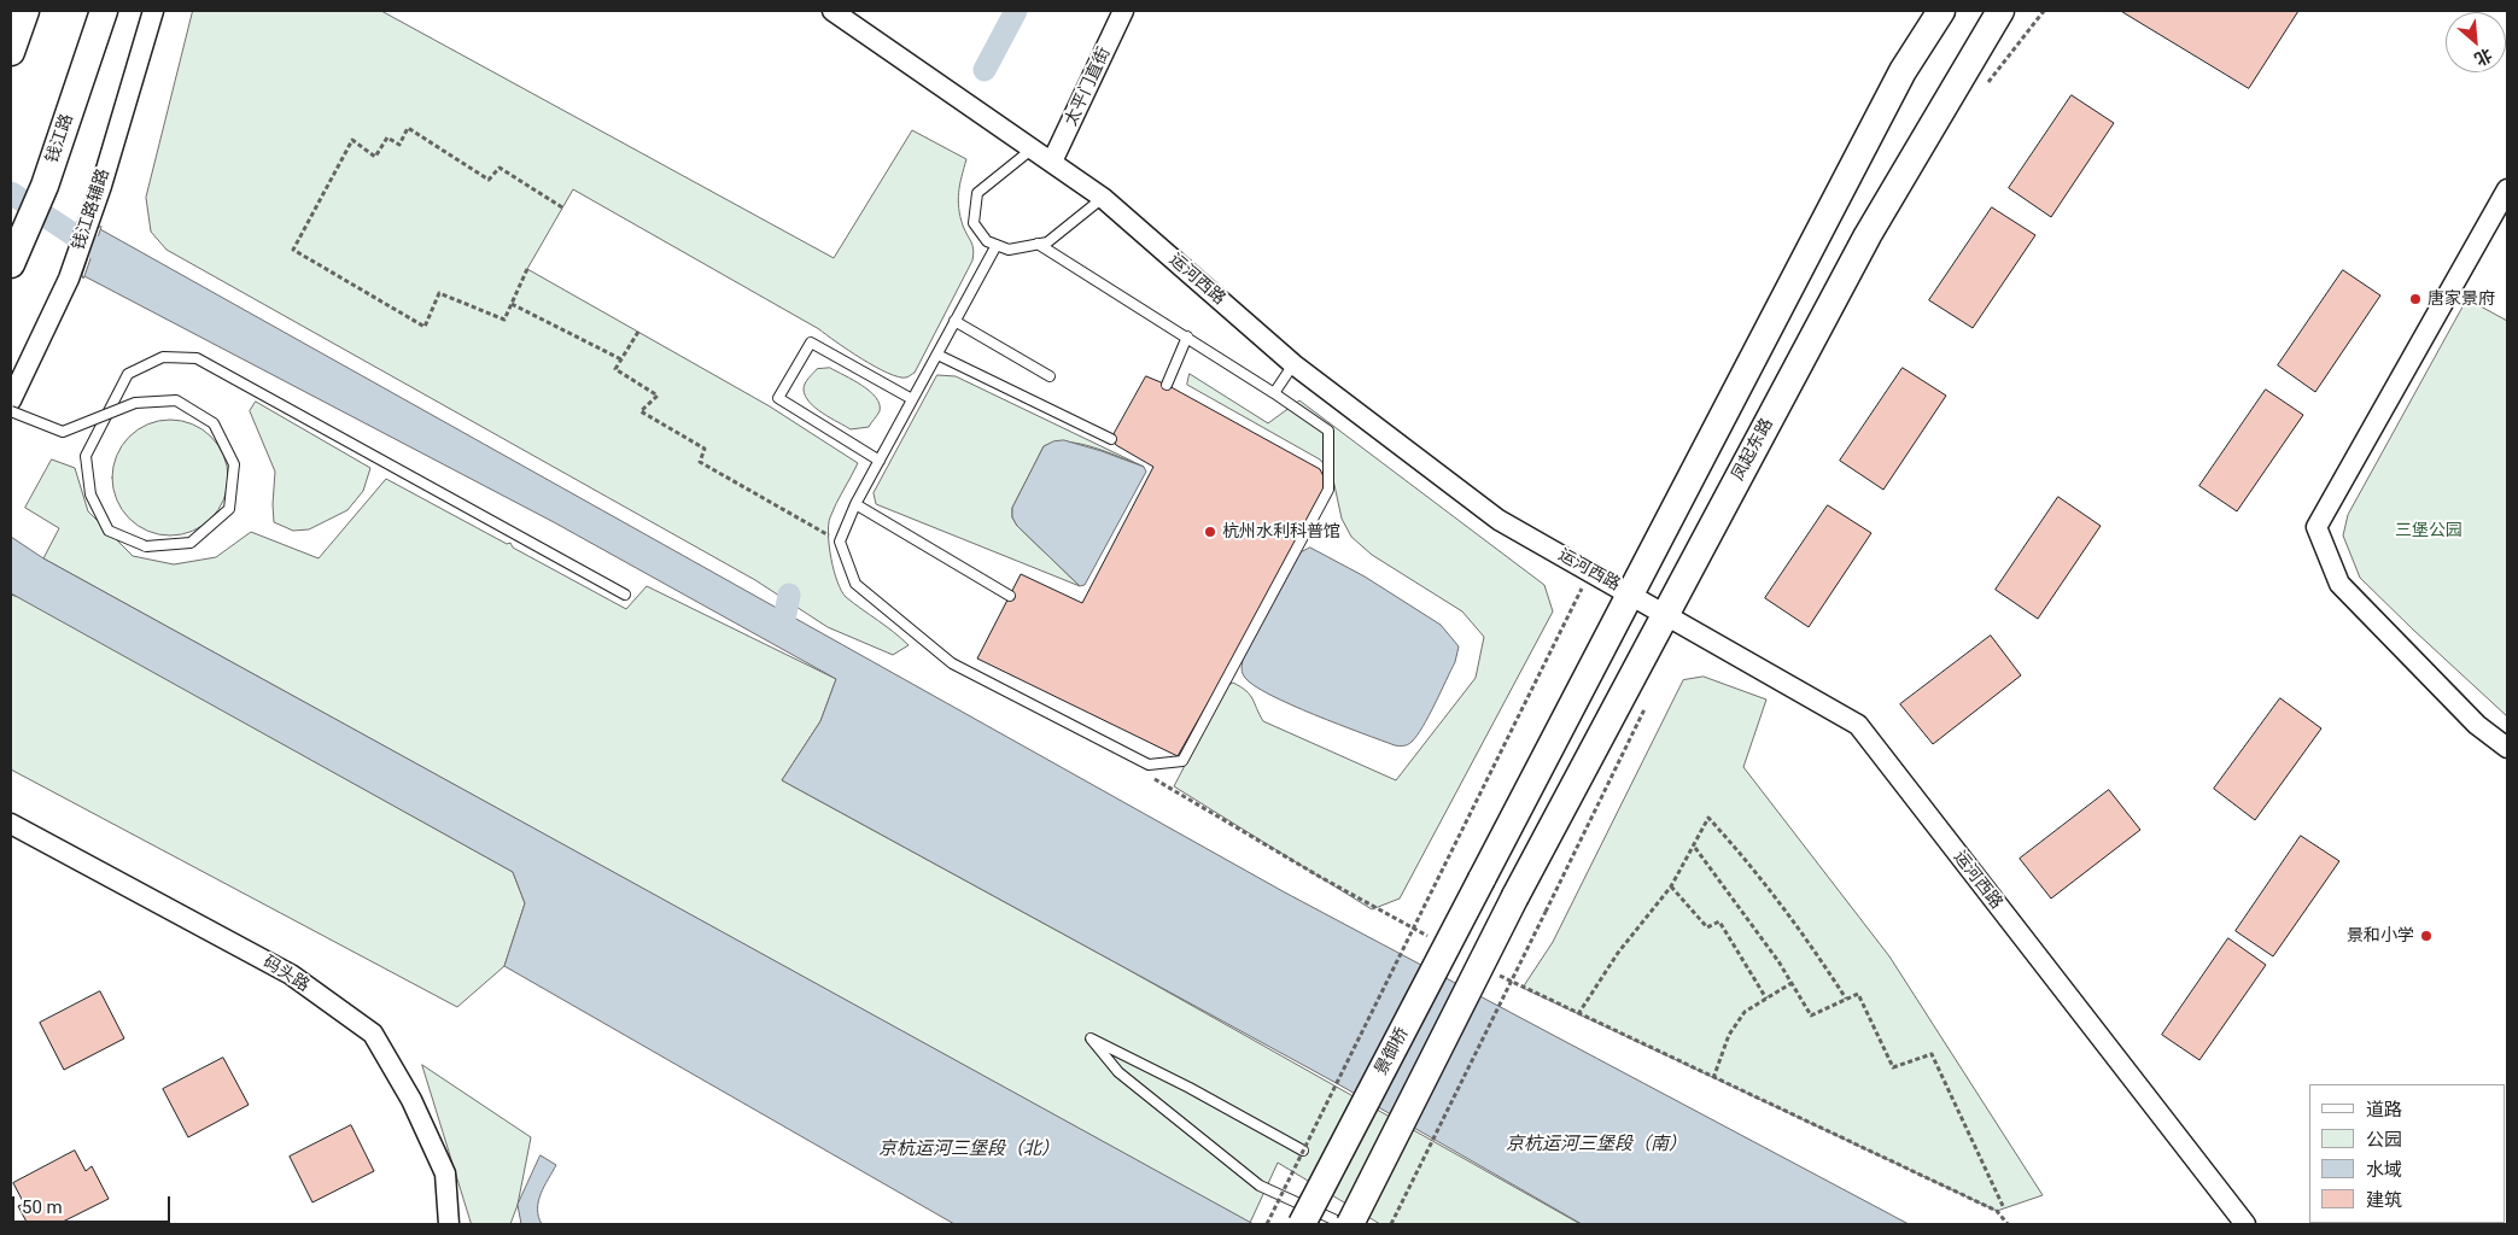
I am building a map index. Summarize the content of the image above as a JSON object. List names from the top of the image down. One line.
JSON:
{"streets":{"main road":["钱江路","凤起东路","景御桥"],"street":["太平门直街","钱江路辅路","运河西路","码头路"]},"crossings":[["太平门直街","运河西路"],["运河西路","凤起东路"],["运河西路","景御桥"]],"water":["京杭运河三堡段（南）","京杭运河三堡段（北）"],"parks":["三堡公园"],"places":["唐家景府","杭州水利科普馆","景和小学"],"legend":["道路","公园","水域","建筑"],"scale_bar":"50 m","north":"bottom right"}
